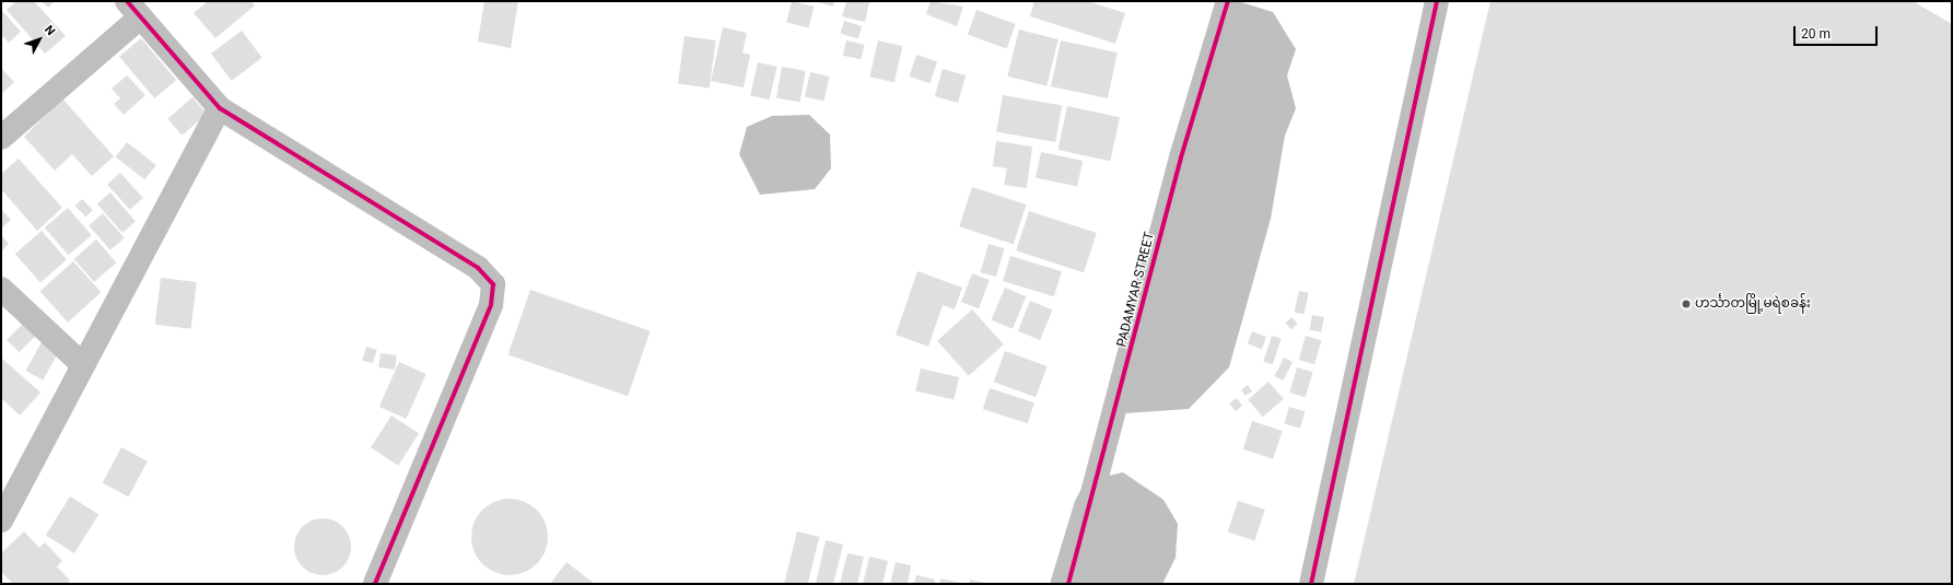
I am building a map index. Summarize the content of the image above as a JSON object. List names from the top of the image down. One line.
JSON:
{"streets":{"street":["PADAMYAR STREET"]},"places":["ဟင်္သာတမြို့မရဲစခန်း"],"scale_bar":"20 m","north":"top right"}
